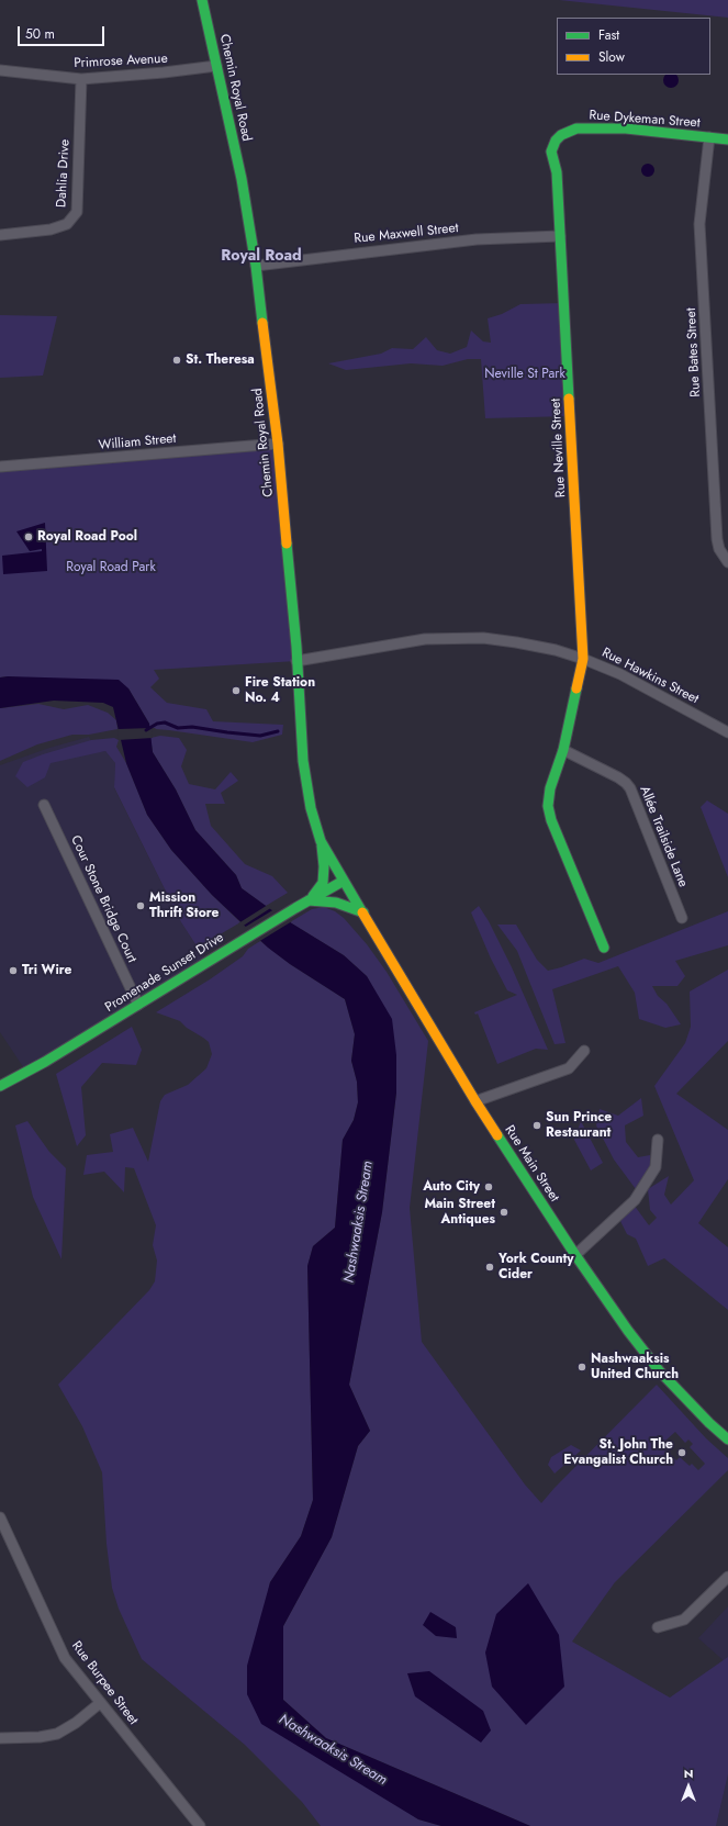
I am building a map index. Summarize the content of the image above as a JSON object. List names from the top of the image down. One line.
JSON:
{"streets":{"main road":["Chemin Royal Road","Rue Dykeman Street","Rue Neville Street","Promenade Sunset Drive","Rue Main Street"],"street":["Primrose Avenue","Dahlia Drive","Rue Maxwell Street","Rue Bates Street","William Street","Rue Hawkins Street","Allée Trailside Lane","Cour Stone Bridge Court","Rue Burpee Street"]},"crossings":[["Primrose Avenue","Chemin Royal Road"],["Primrose Avenue","Dahlia Drive"],["Chemin Royal Road","Rue Maxwell Street"],["Chemin Royal Road","William Street"],["Chemin Royal Road","Rue Hawkins Street"],["Chemin Royal Road","Promenade Sunset Drive"],["Chemin Royal Road","Rue Main Street"],["Rue Dykeman Street","Rue Bates Street"],["Rue Dykeman Street","Rue Neville Street"],["Rue Maxwell Street","Rue Neville Street"],["Rue Neville Street","Rue Hawkins Street"],["Cour Stone Bridge Court","Promenade Sunset Drive"],["Promenade Sunset Drive","Rue Main Street"]],"districts":["Royal Road"],"water":["Nashwaaksis Stream"],"parks":["Neville St Park","Royal Road Park"],"places":["St. Theresa","Royal Road Pool","Fire Station No. 4","Mission Thrift Store","Tri Wire","Sun Prince Restaurant","Auto City","Main Street Antiques","York County Cider","Nashwaaksis United Church","St. John The Evangalist Church"],"legend":["Fast","Slow"],"scale_bar":"50 m","north":"top"}
